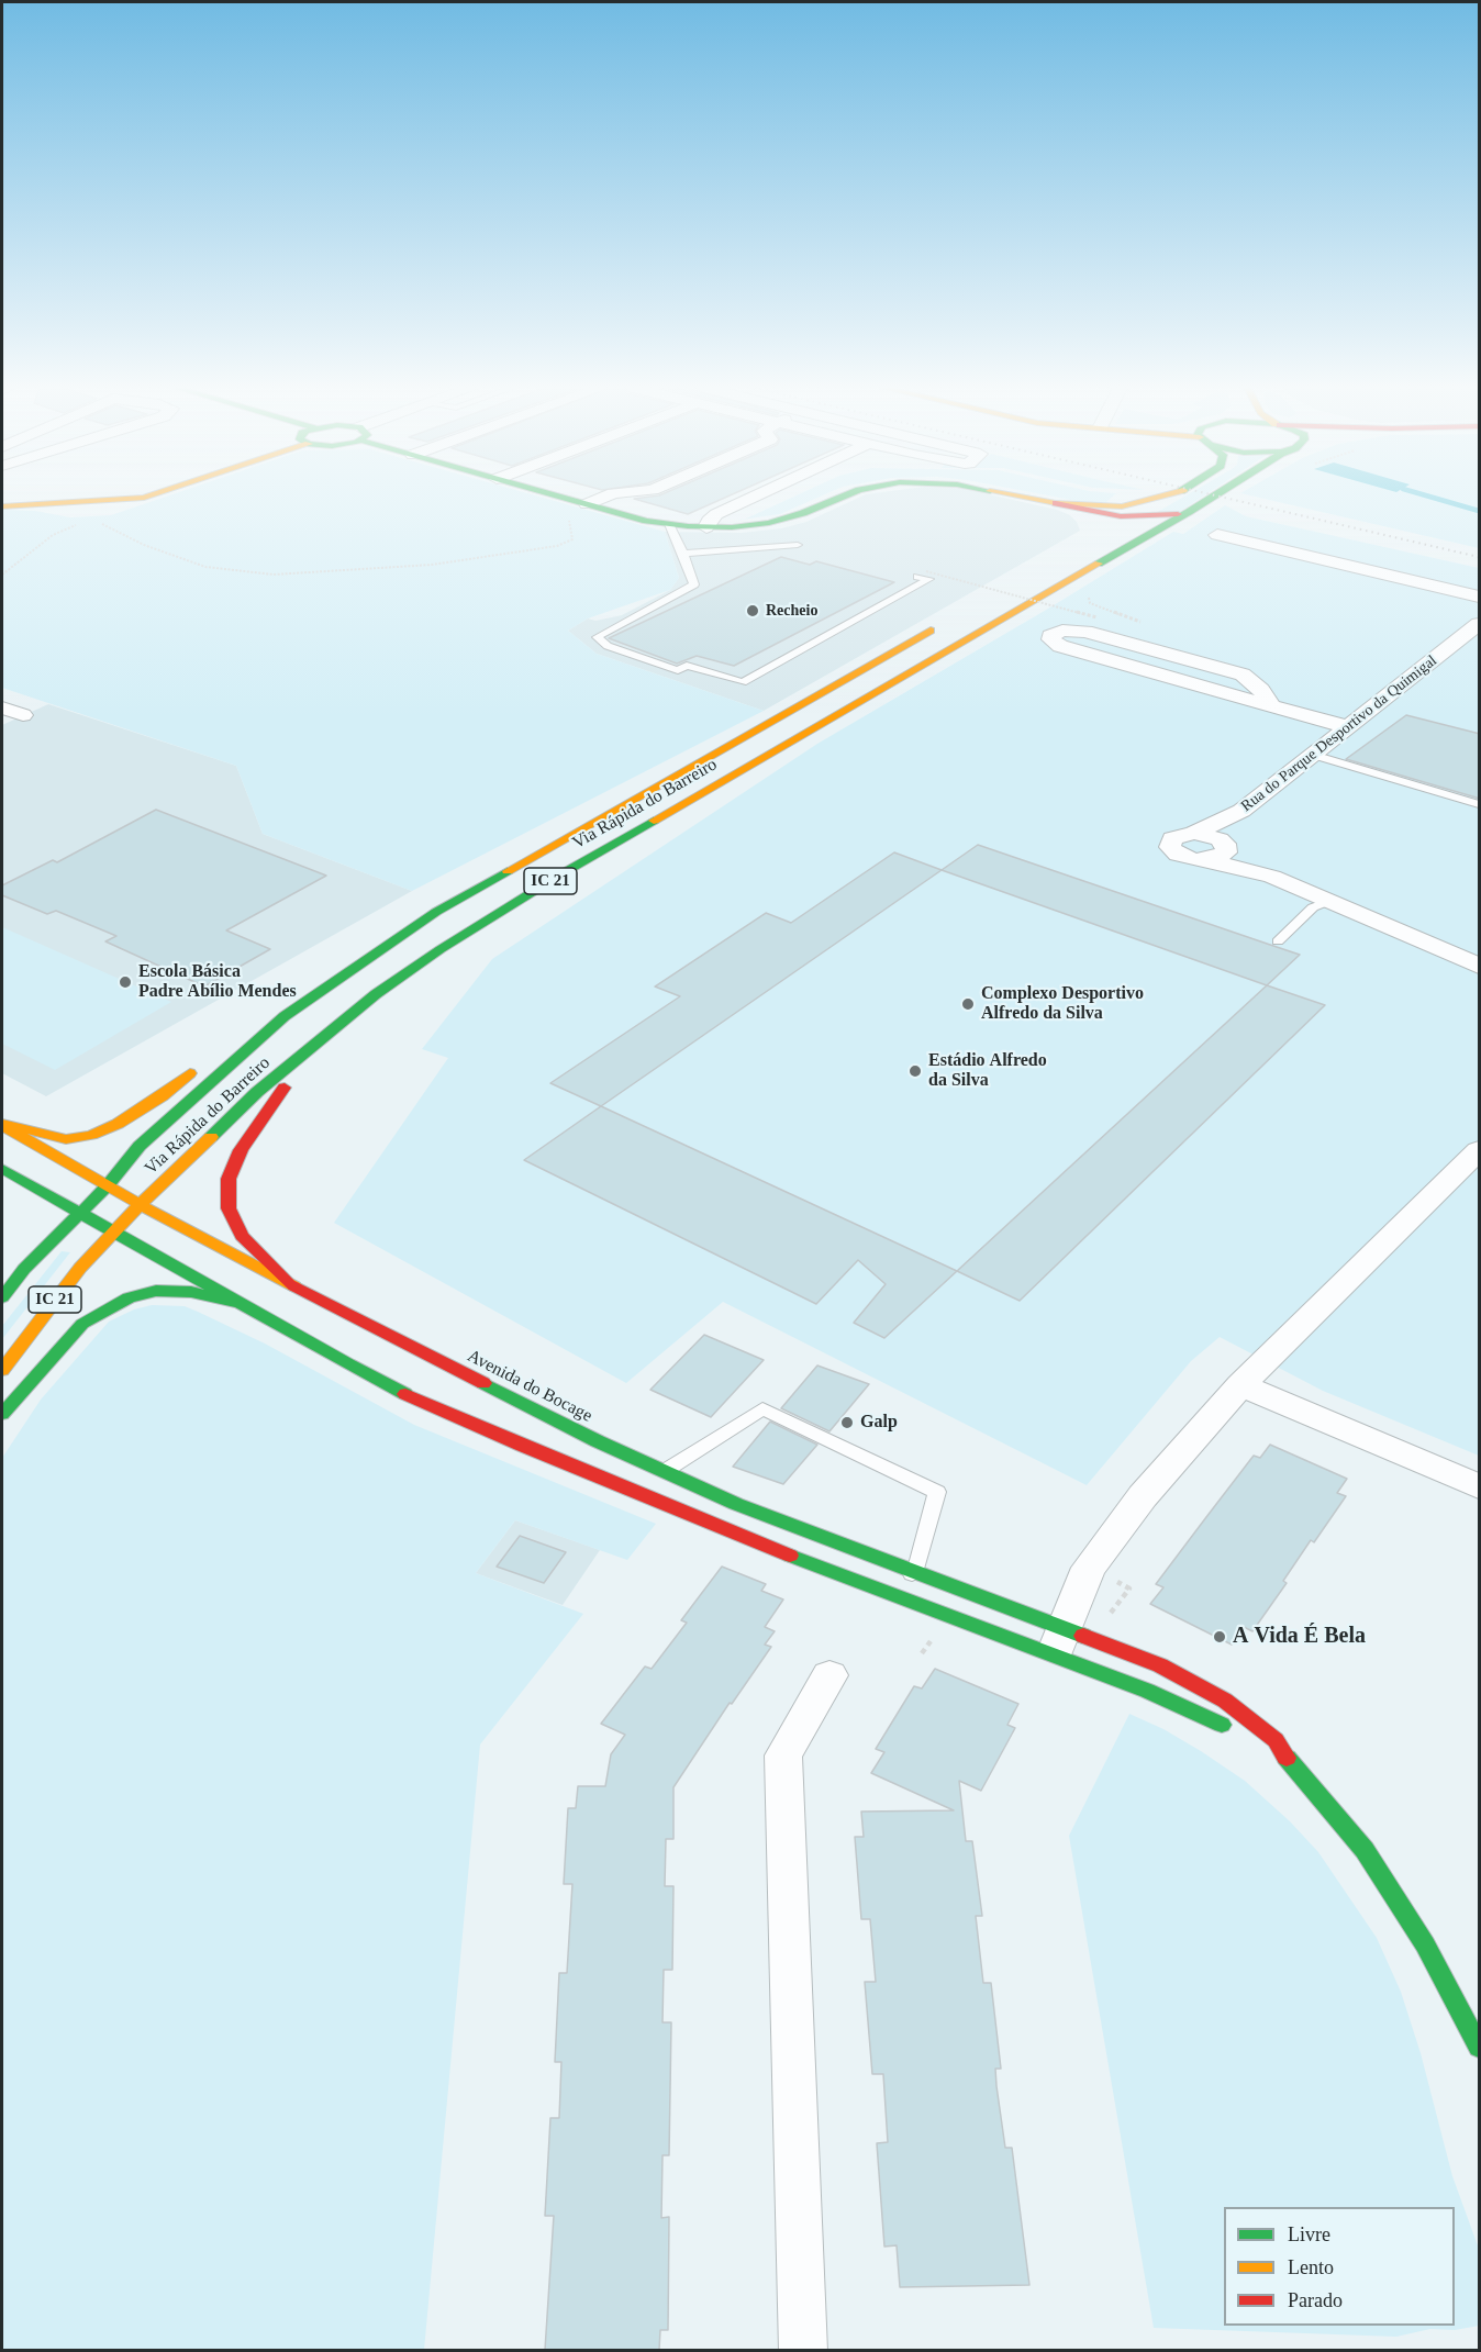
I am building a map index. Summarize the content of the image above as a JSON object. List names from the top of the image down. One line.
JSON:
{"streets":{"main road":["Via Rápida do Barreiro","IC 21","Avenida do Bocage"],"street":["Rua do Parque Desportivo da Quimigal"]},"crossings":[["Via Rápida do Barreiro","Avenida do Bocage"]],"places":["Recheio","Escola Básica Padre Abílio Mendes","Complexo Desportivo Alfredo da Silva","Estádio Alfredo da Silva","Galp","A Vida É Bela"],"legend":["Livre","Lento","Parado"]}
